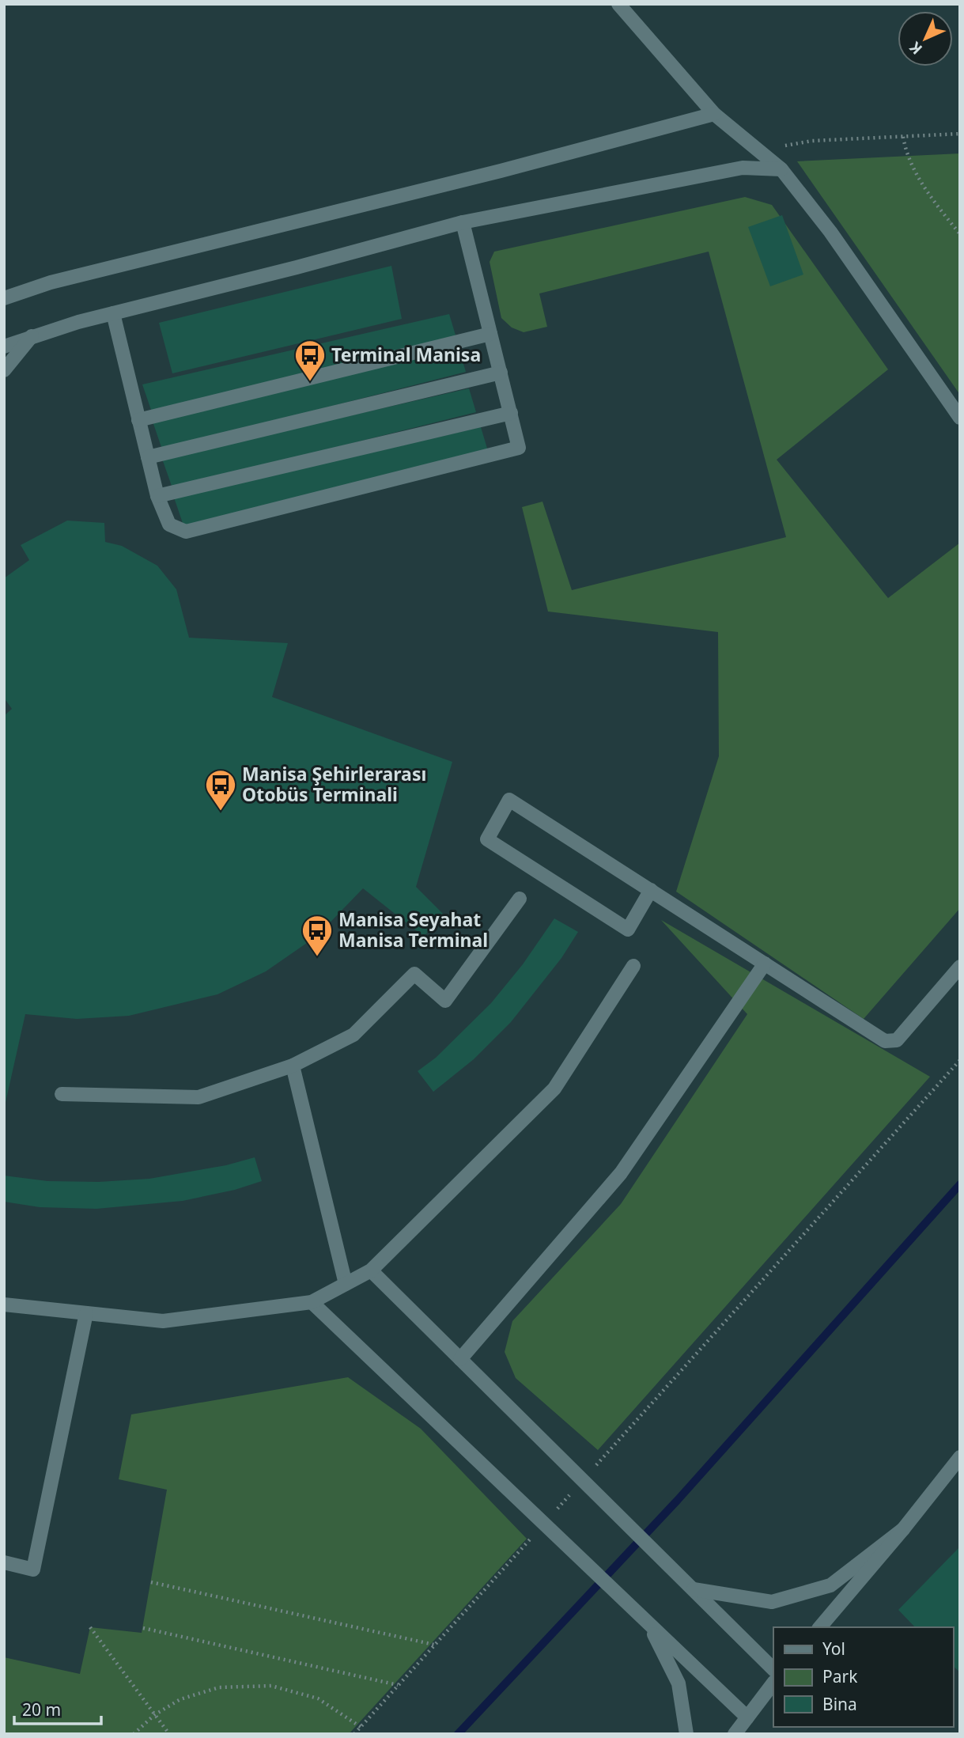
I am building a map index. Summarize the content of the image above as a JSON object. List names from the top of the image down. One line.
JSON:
{"places":{"bus stop":["Terminal Manisa","Manisa Şehirlerarası Otobüs Terminali","Manisa Seyahat Manisa Terminal"]},"legend":["Yol","Park","Bina"],"scale_bar":"20 m","north":"bottom left"}
